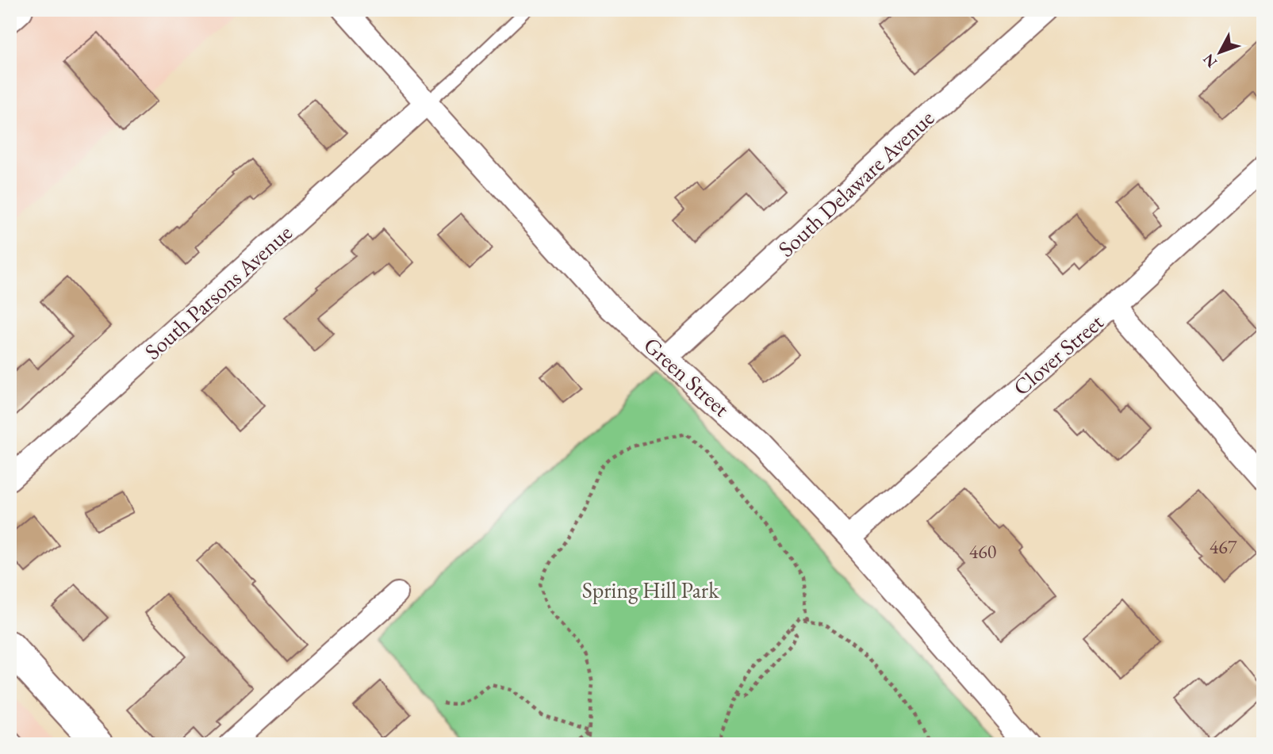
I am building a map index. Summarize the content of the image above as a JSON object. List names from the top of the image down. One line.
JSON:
{"streets":{"street":["South Delaware Avenue","South Parsons Avenue","Clover Street","Green Street"]},"crossings":[["South Delaware Avenue","Green Street"],["South Parsons Avenue","Green Street"],["Clover Street","Green Street"]],"parks":["Spring Hill Park"],"house_numbers":["467","460"],"north":"bottom left"}
